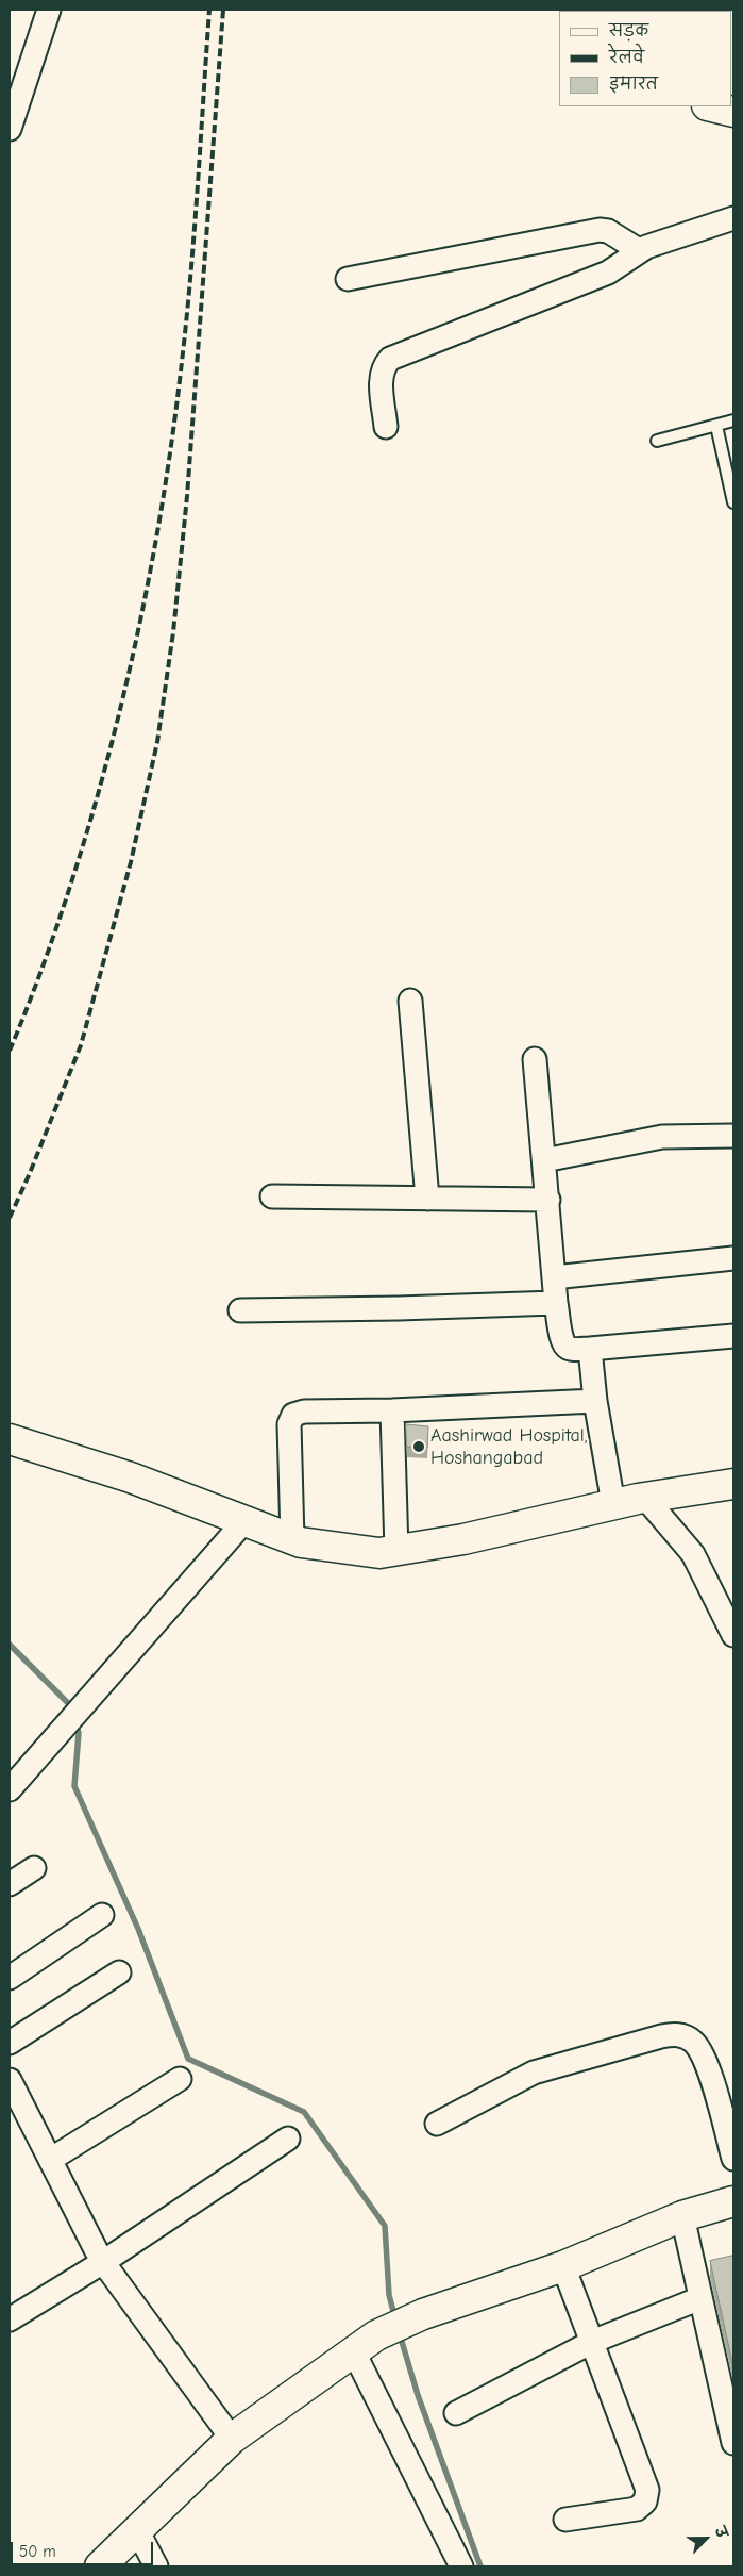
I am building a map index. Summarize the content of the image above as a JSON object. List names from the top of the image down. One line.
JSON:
{"places":["Aashirwad Hospital, Hoshangabad"],"legend":["सड़क","रेलवे","इमारत"],"scale_bar":"50 m","north":"top right"}
